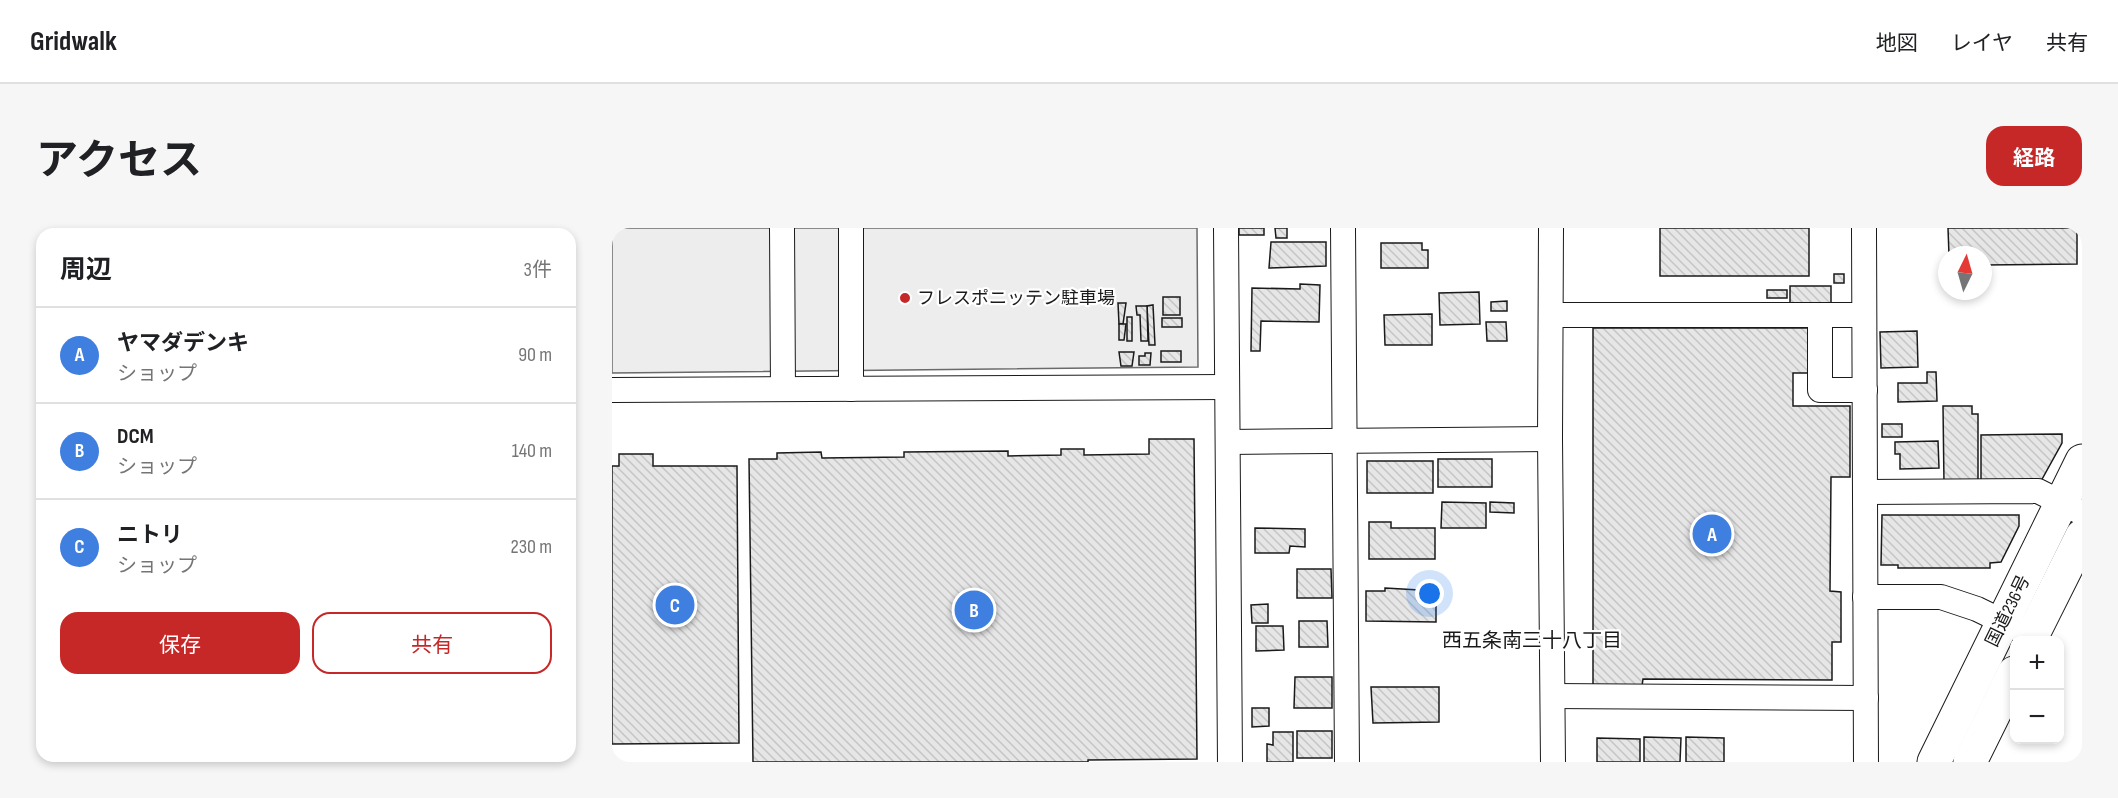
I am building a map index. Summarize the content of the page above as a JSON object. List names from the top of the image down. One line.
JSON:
{"streets":{"highway":["国道236号"]},"districts":["西五条南三十八丁目"],"places":["フレスポニッテン駐車場"],"north":"top","page":{"header":"Gridwalk","nav":["地図","レイヤ","共有"],"title":"アクセス","buttons":["経路",["保存","共有"]],"heading":["周辺","3件"],"list":[{"mark":"A","name":"ヤマダデンキ","note":"ショップ","value":"90 m"},{"mark":"B","name":"DCM","note":"ショップ","value":"140 m"},{"mark":"C","name":"ニトリ","note":"ショップ","value":"230 m"}],"pins":["A","C","B"],"map_buttons":["+","−"]}}
